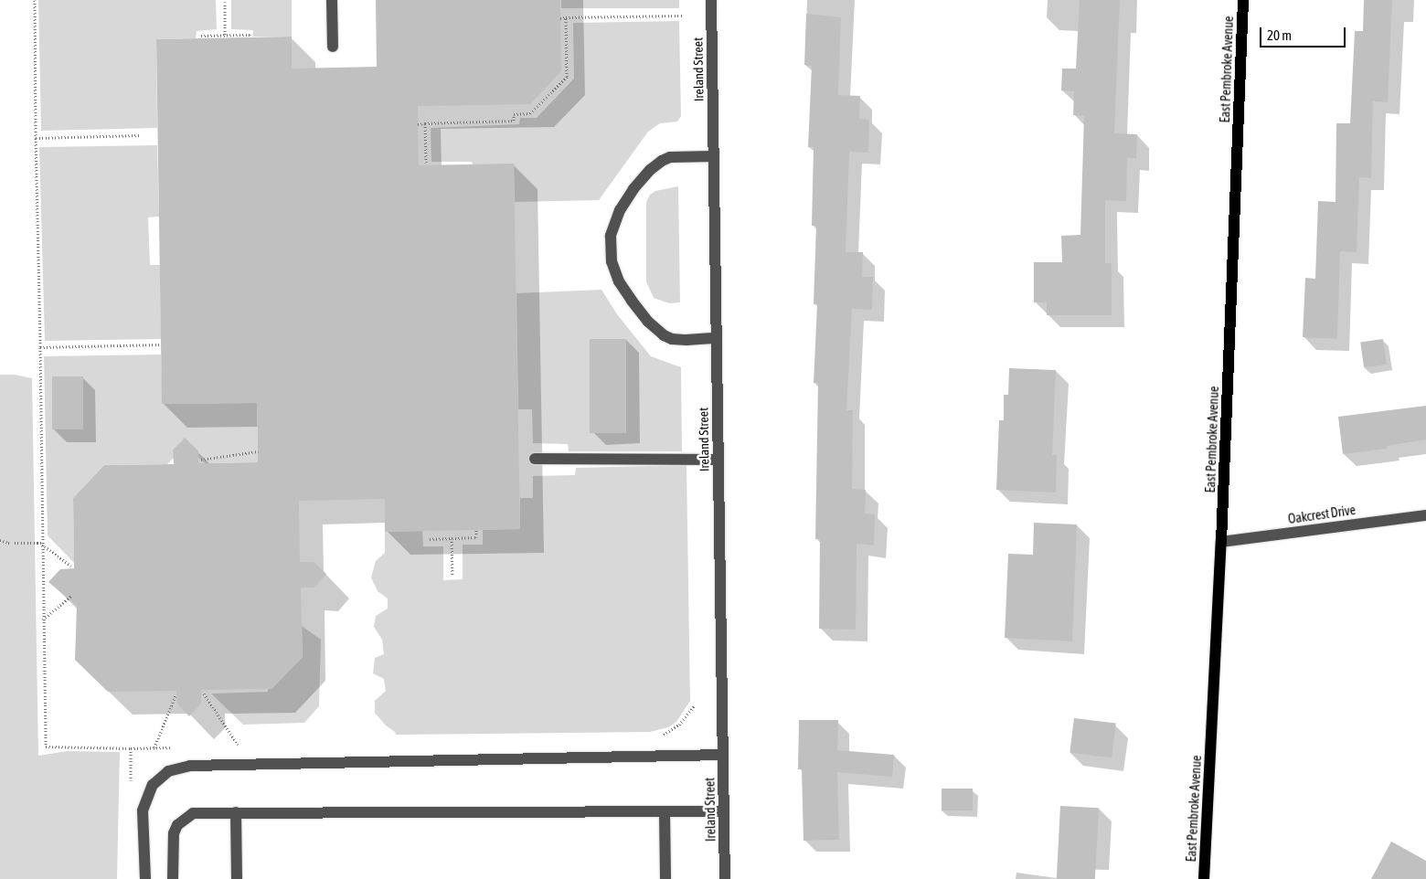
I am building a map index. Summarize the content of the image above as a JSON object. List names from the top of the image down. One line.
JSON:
{"streets":{"main road":["East Pembroke Avenue"],"street":["Ireland Street","Oakcrest Drive"]},"crossings":[["East Pembroke Avenue","Oakcrest Drive"]],"scale_bar":"20 m"}
